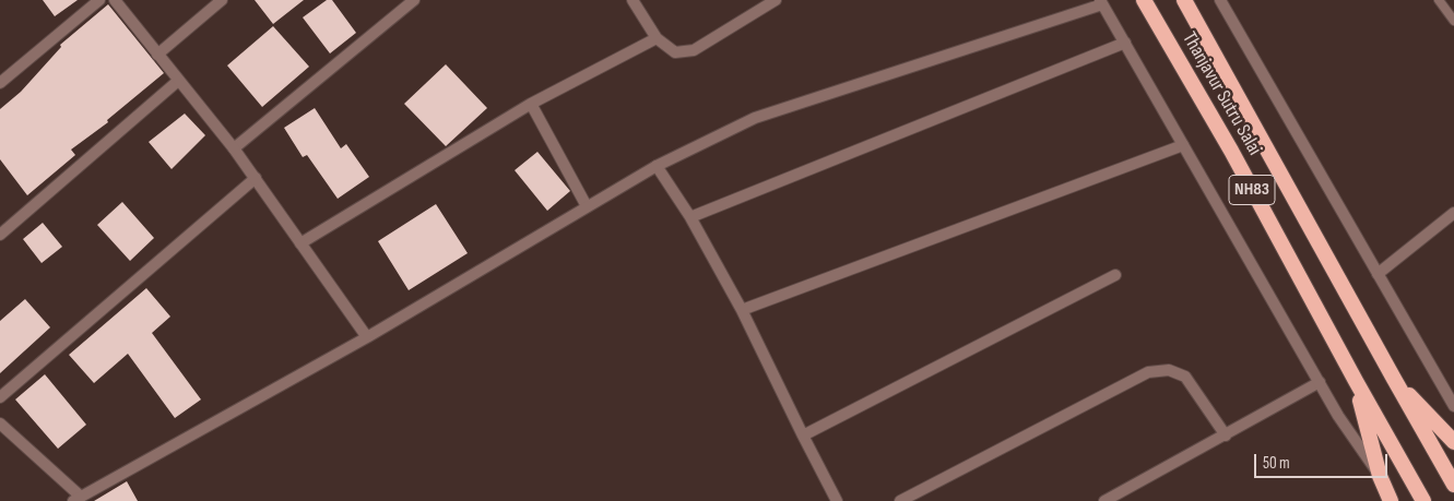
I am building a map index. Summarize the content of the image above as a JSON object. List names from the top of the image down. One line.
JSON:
{"streets":{"highway":["Thanjavur Sutru Salai","NH83"]},"crossings":[["Thanjavur Sutru Salai","NH83"]],"scale_bar":"50 m"}
